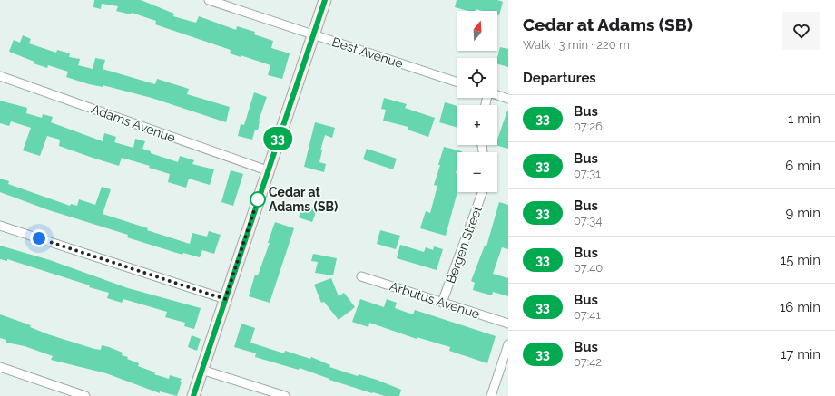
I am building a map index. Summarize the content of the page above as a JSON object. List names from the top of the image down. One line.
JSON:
{"streets":{"street":["Best Avenue","Adams Avenue","Bergen Street","Arbutus Avenue"]},"crossings":[["Bergen Street","Arbutus Avenue"]],"places":["Cedar at Adams (SB)"],"lines":["bus line 33"],"north":"top","page":{"on_map":"33","heading":[["Cedar at Adams (SB)","Walk · 3 min · 220 m"],"Departures"],"map_buttons":["+","−"],"list":[{"mark":"33","name":"Bus","note":"07:26","value":"1 min"},{"mark":"33","name":"Bus","note":"07:31","value":"6 min"},{"mark":"33","name":"Bus","note":"07:34","value":"9 min"},{"mark":"33","name":"Bus","note":"07:40","value":"15 min"},{"mark":"33","name":"Bus","note":"07:41","value":"16 min"},{"mark":"33","name":"Bus","note":"07:42","value":"17 min"}]}}
